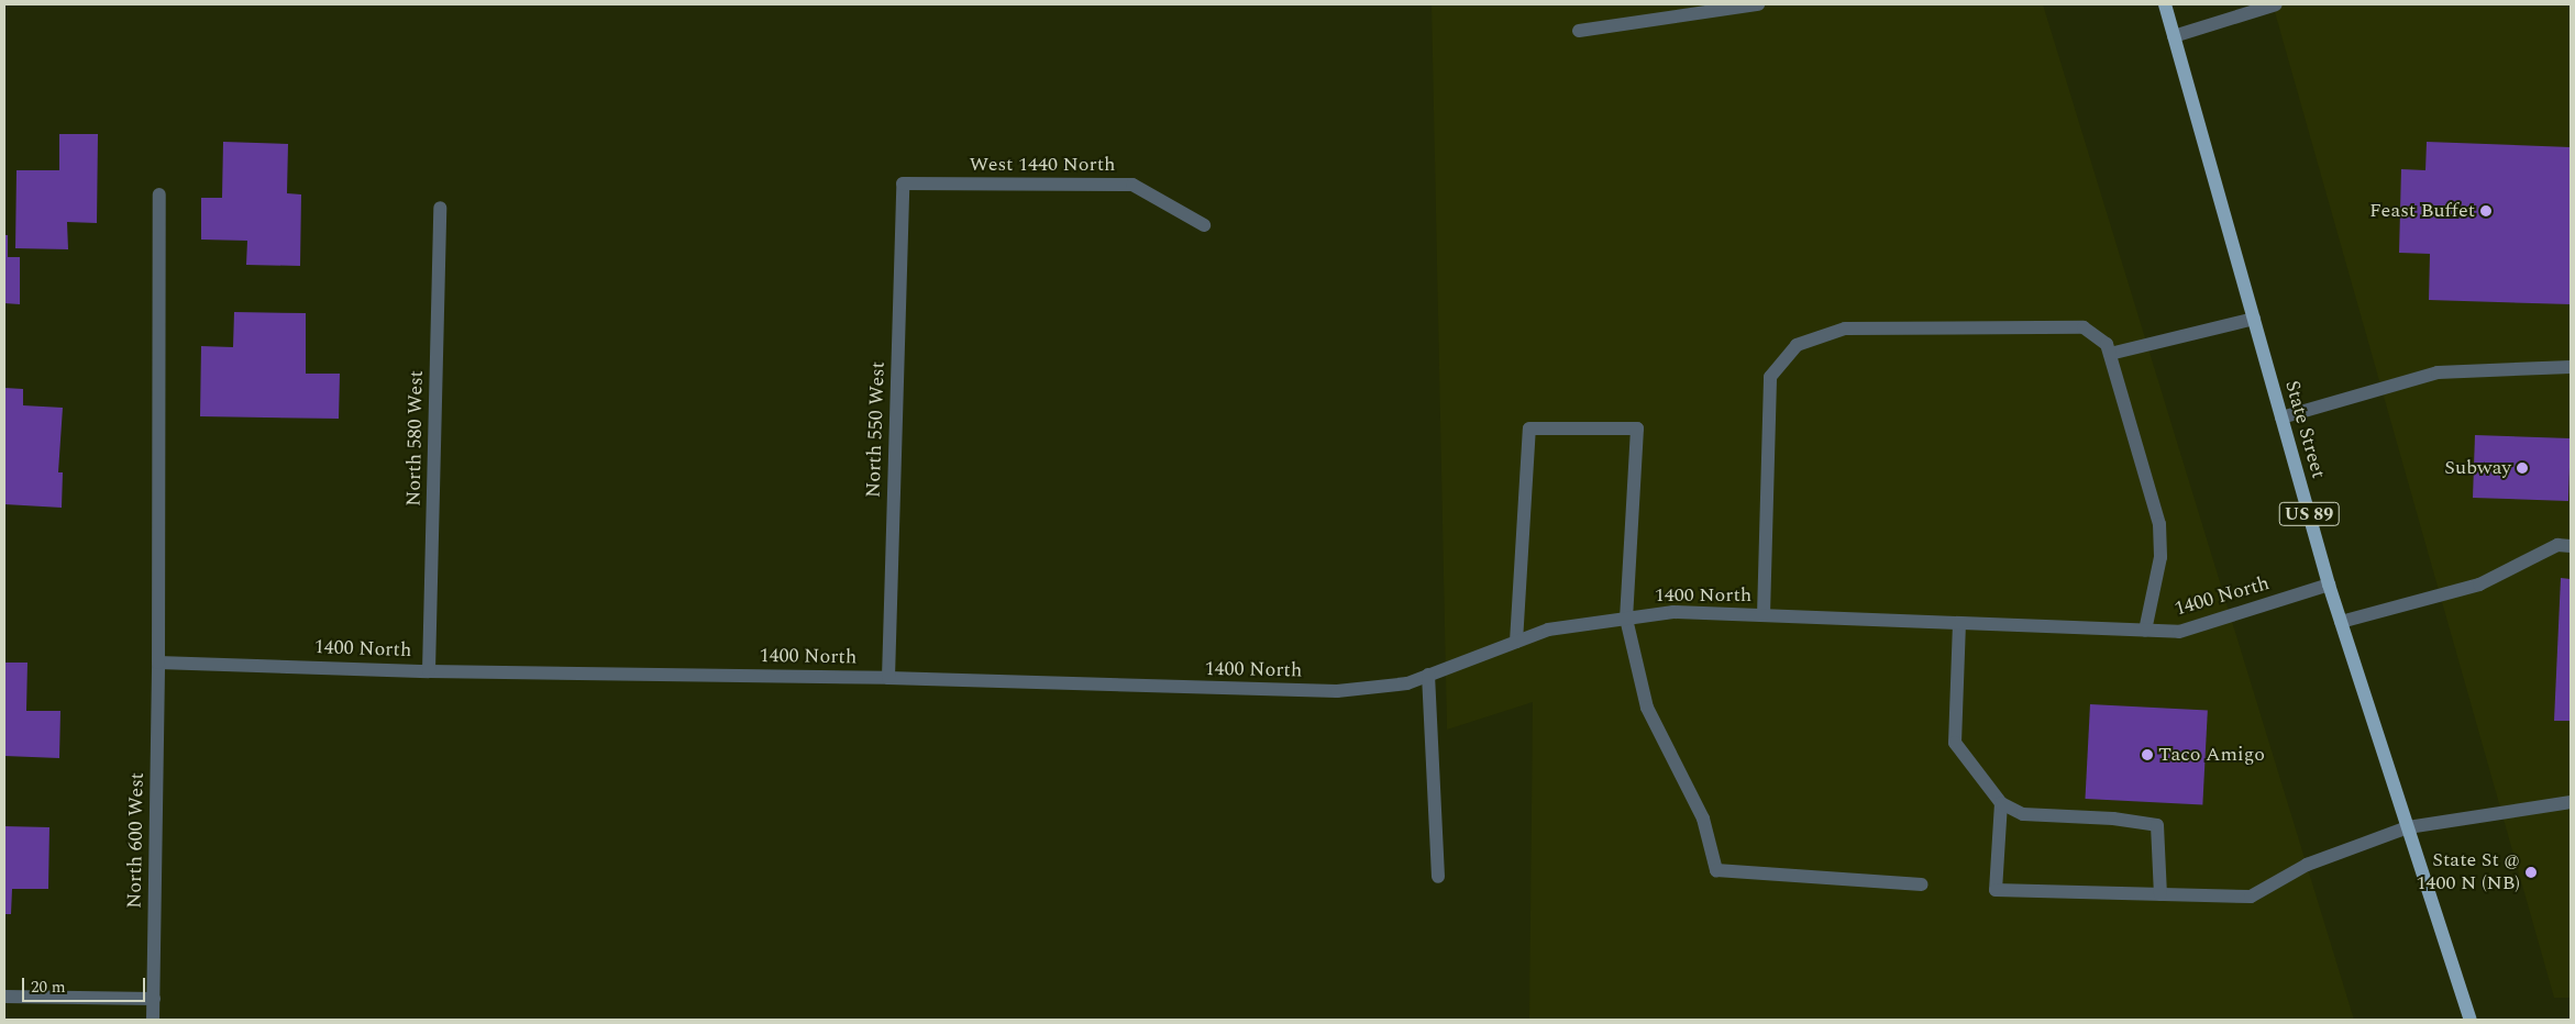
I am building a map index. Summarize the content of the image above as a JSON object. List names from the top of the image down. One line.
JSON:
{"streets":{"main road":["State Street","US 89"],"street":["West 1440 North","North 550 West","North 580 West","1400 North","North 600 West"]},"crossings":[["West 1440 North","North 550 West"],["North 550 West","1400 North"],["State Street","1400 North"],["North 580 West","1400 North"],["1400 North","North 600 West"]],"places":["Feast Buffet","Subway","Taco Amigo","State St @ 1400 N (NB)"],"scale_bar":"20 m"}
